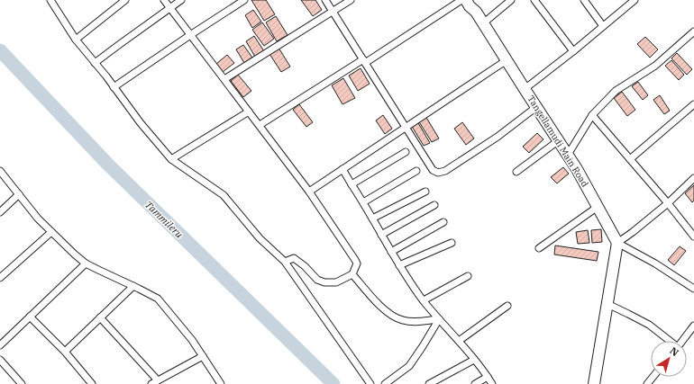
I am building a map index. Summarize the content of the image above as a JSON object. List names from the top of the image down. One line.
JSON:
{"streets":{"main road":["Tangellamudi Main Road"]},"water":["Tammileru"],"north":"top right"}
